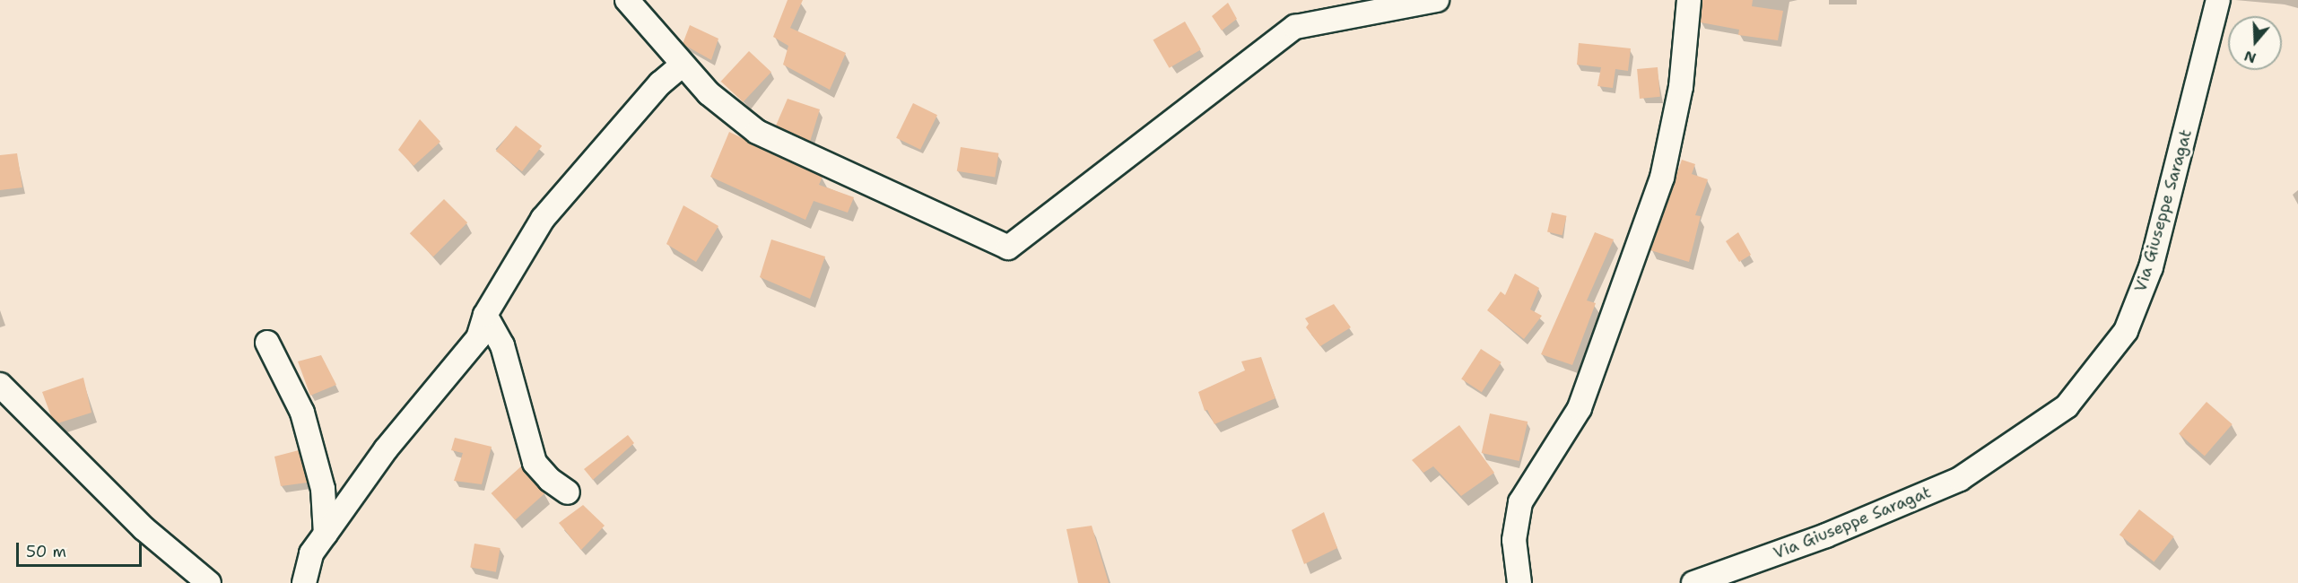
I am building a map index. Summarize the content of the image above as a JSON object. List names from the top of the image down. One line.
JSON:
{"streets":{"street":["Via Giuseppe Saragat"]},"scale_bar":"50 m","north":"bottom"}
